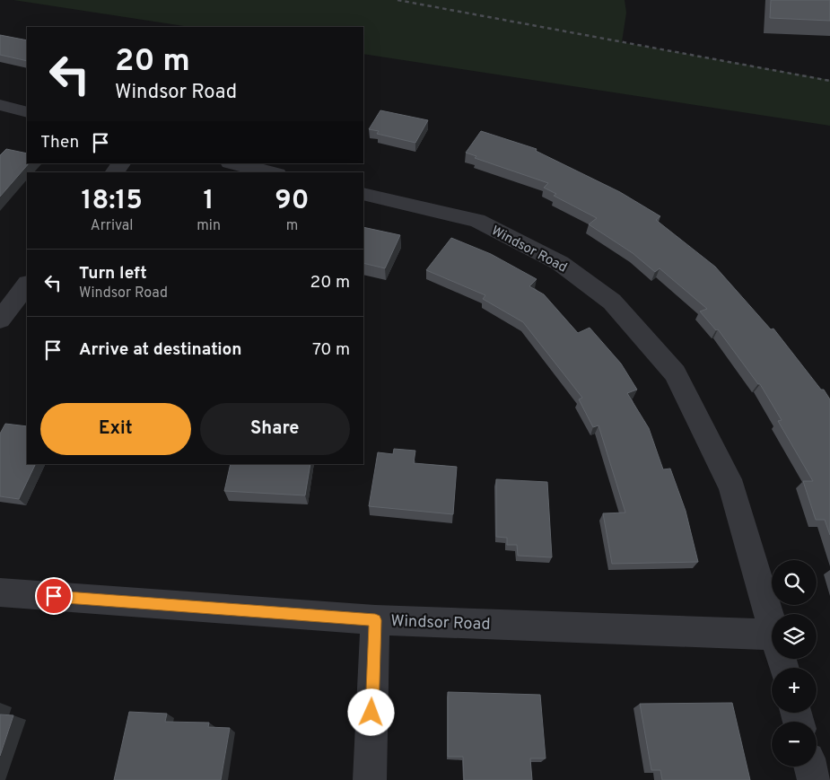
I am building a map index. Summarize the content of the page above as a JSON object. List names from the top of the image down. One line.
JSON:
{"streets":{"street":["Windsor Road"]},"page":{"turn":["20 m","Windsor Road"],"then":"Then","eta":["18:15","Arrival","1","min","90","m"],"list":[{"name":"Turn left","note":"Windsor Road","value":"20 m"},{"name":"Arrive at destination","value":"70 m"}],"buttons":["Exit","Share"],"map_buttons":["+","−"]}}
